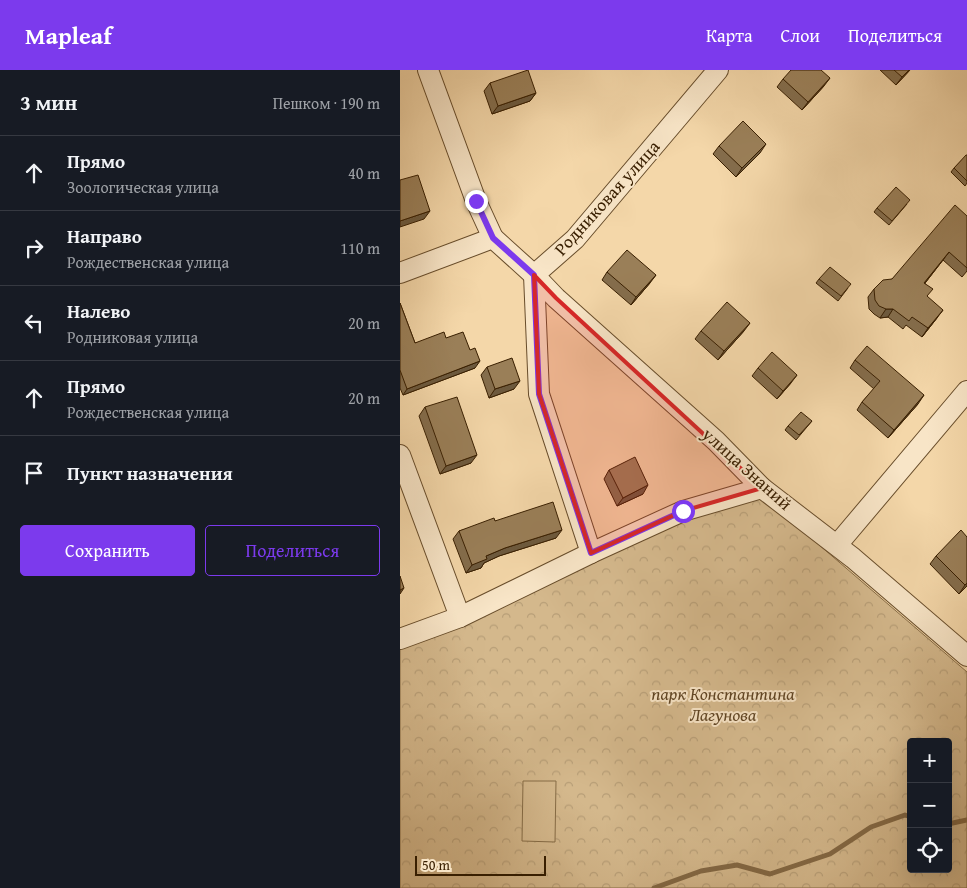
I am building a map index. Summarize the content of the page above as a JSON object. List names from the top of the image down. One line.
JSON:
{"streets":{"street":["Родниковая улица","улица Знаний"]},"crossings":[["Родниковая улица","улица Знаний"]],"parks":["парк Константина Лагунова"],"scale_bar":"50 m","page":{"header":"Mapleaf","nav":["Карта","Слои","Поделиться"],"heading":["3 мин","Пешком · 190 m"],"list":[["Прямо","Зоологическая улица","40 m"],["Направо","Рождественская улица","110 m"],["Налево","Родниковая улица","20 m"],["Прямо","Рождественская улица","20 m"],"Пункт назначения"],"buttons":["Сохранить","Поделиться"],"map_buttons":["+","−"],"scale":"50 m"}}
